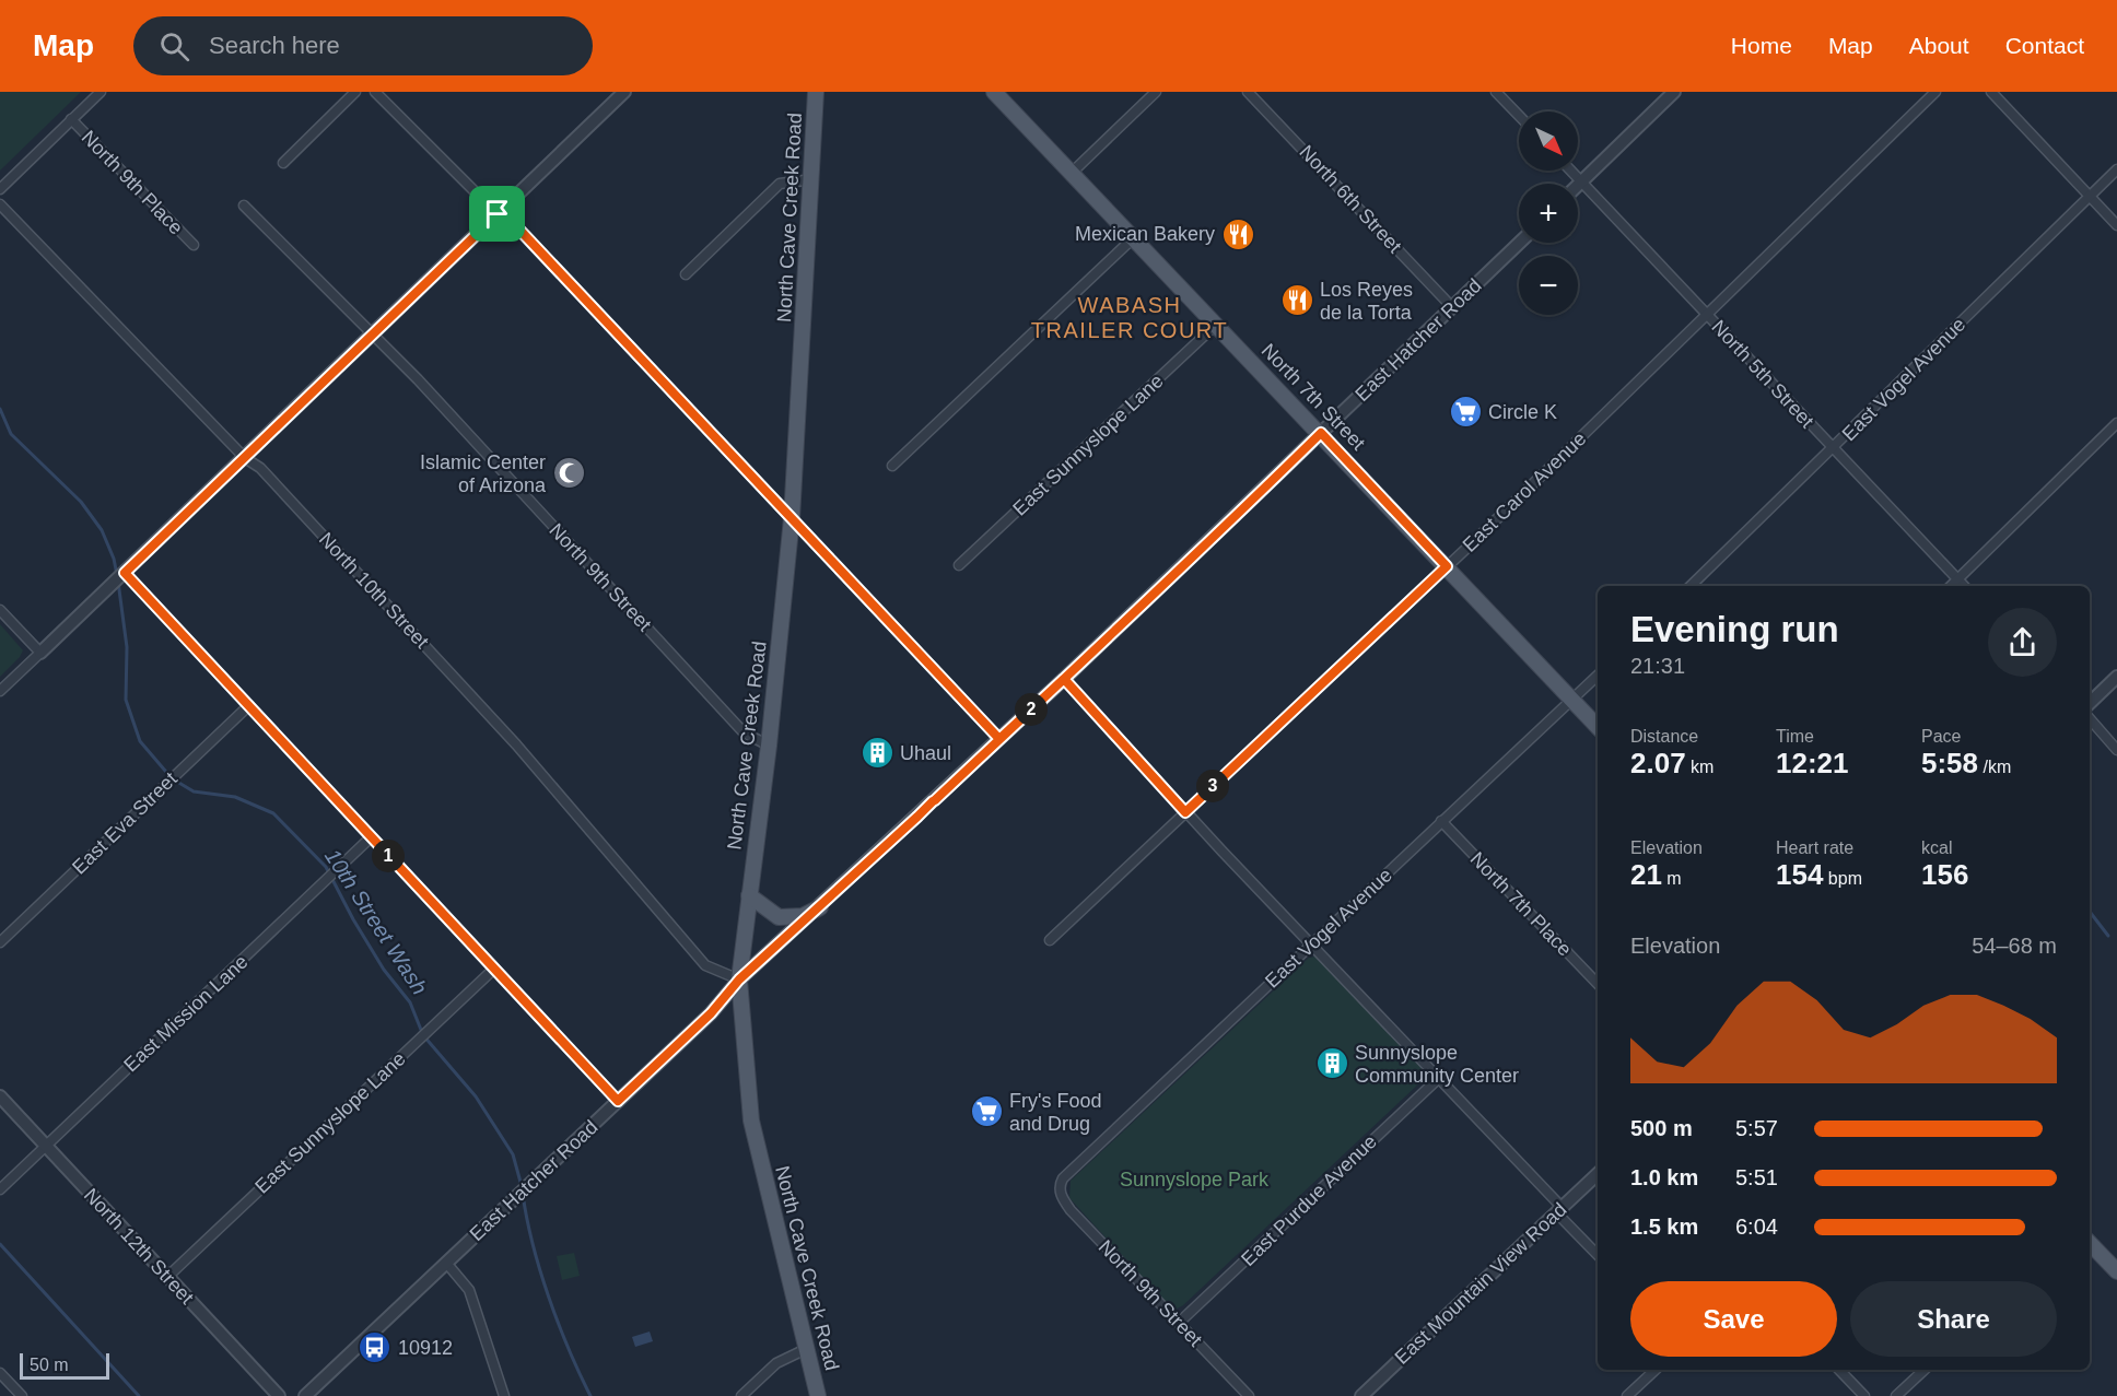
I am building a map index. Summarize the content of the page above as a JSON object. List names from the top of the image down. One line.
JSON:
{"streets":{"main road":["North Cave Creek Road","North 7th Street"],"street":["North 9th Place","North 6th Street","East Hatcher Road","North 5th Street","East Vogel Avenue","East Sunnyslope Lane","East Carol Avenue","North 9th Street","North 10th Street","East Eva Street","North 7th Place","East Mission Lane","East Purdue Avenue","North 12th Street","East Mountain View Road"]},"crossings":[["North 6th Street","East Hatcher Road"],["North Cave Creek Road","East Hatcher Road"],["North Cave Creek Road","North 9th Street"],["North Cave Creek Road","North 10th Street"],["East Hatcher Road","North 7th Street"],["East Hatcher Road","North 10th Street"],["North 5th Street","East Vogel Avenue"],["North 5th Street","East Carol Avenue"],["East Vogel Avenue","North 7th Street"],["East Vogel Avenue","North 9th Street"],["East Vogel Avenue","North 7th Place"],["North 7th Street","East Sunnyslope Lane"],["North 7th Street","East Carol Avenue"],["East Sunnyslope Lane","North 12th Street"],["North 9th Street","East Purdue Avenue"],["East Mission Lane","North 12th Street"]],"districts":["WABASH TRAILER COURT"],"water":["10th Street Wash"],"parks":["Sunnyslope Park"],"places":{"restaurant":["Mexican Bakery","Los Reyes de la Torta"],"supermarket":["Circle K","Fry's Food and Drug"],"mosque":["Islamic Center of Arizona"],"building":["Uhaul","Sunnyslope Community Center"],"bus stop":["10912"]},"scale_bar":"50 m","north":"bottom right","page":{"header":"Map","search":"Search here","nav":["Home","Map","About","Contact"],"map_buttons":["+","−"],"heading":["Evening run","21:31"],"pins":["2","3","1"],"stats":[["Distance","2.07 km"],["Time","12:21"],["Pace","5:58 /km"],["Elevation","21 m"],["Heart rate","154 bpm"],["kcal","156"]],"chart":["Elevation","54–68 m"],"list":[{"name":"500 m","note":"5:57"},{"name":"1.0 km","note":"5:51"},{"name":"1.5 km","note":"6:04"}],"buttons":["Save","Share"],"scale":"50 m"}}
